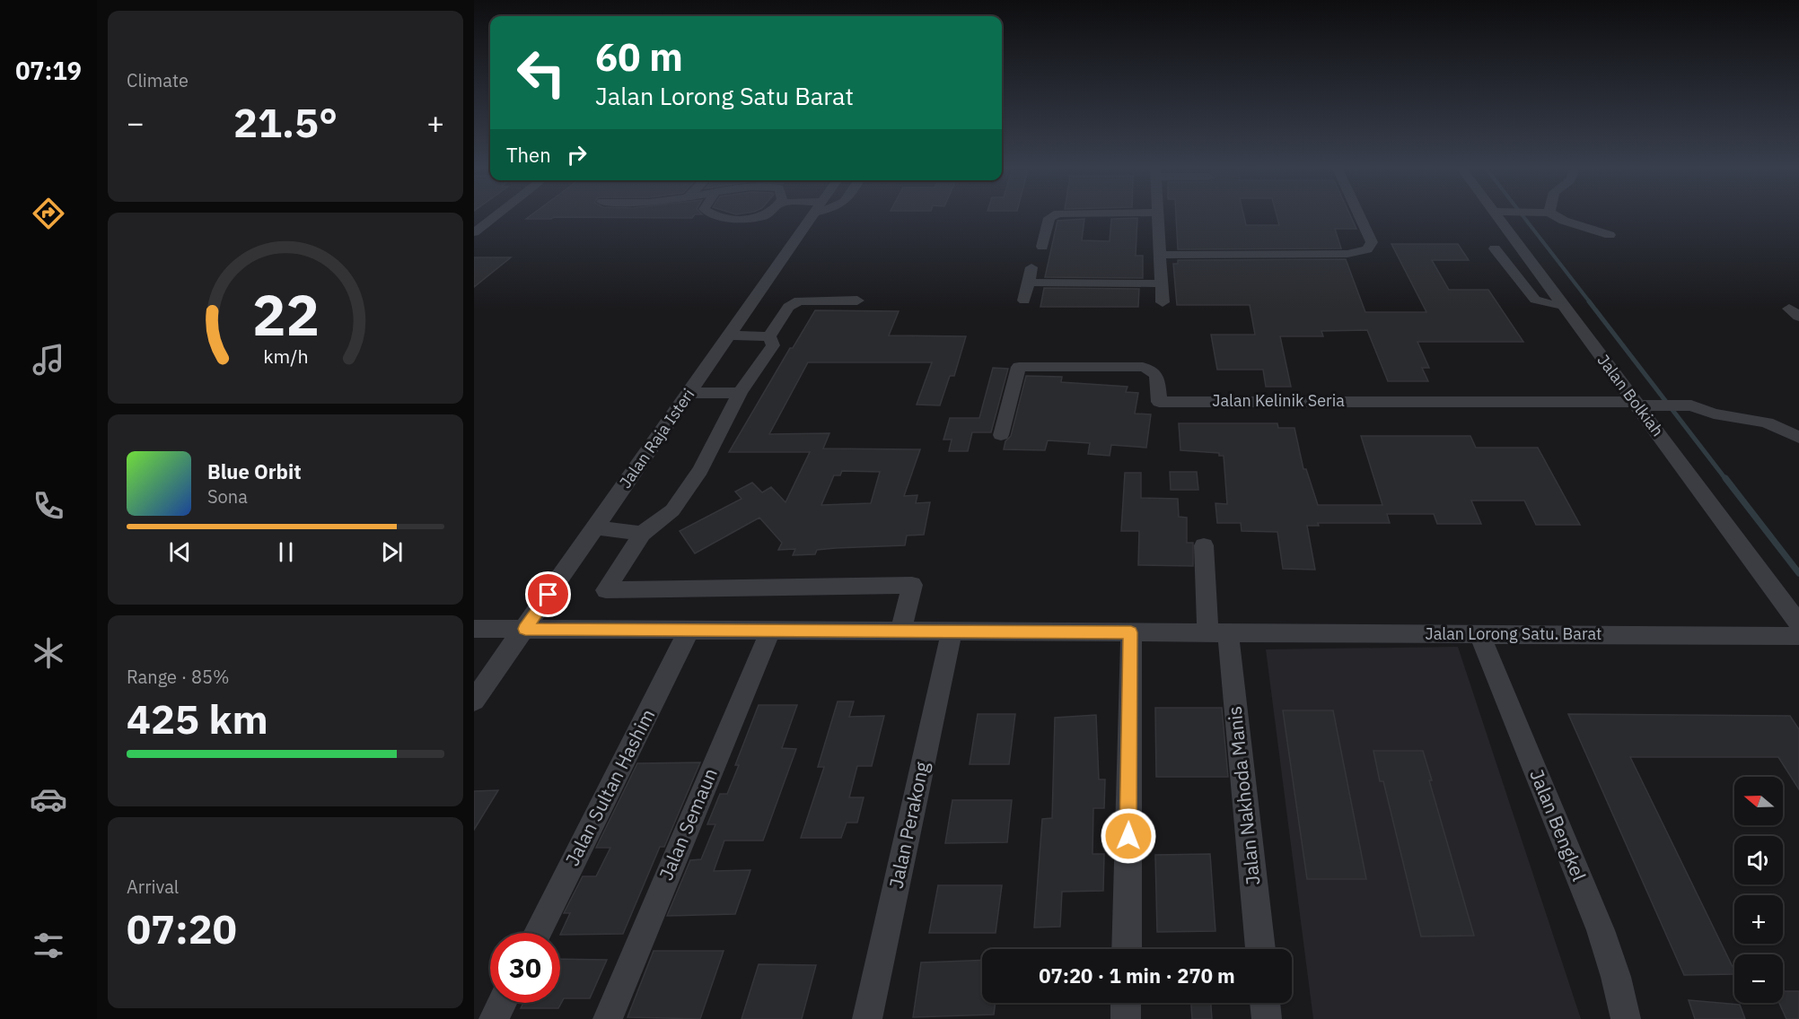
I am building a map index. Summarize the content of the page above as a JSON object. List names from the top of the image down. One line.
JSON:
{"streets":{"street":["Jalan Bolkiah","Jalan Kelinik Seria","Jalan Raja Isteri","Jalan Lorong Satu. Barat","Jalan Sultan Hashim","Jalan Nakhoda Manis","Jalan Semaun","Jalan Perakong","Jalan Bengkel"]},"crossings":[["Jalan Bolkiah","Jalan Kelinik Seria"],["Jalan Raja Isteri","Jalan Lorong Satu. Barat"],["Jalan Lorong Satu. Barat","Jalan Sultan Hashim"],["Jalan Lorong Satu. Barat","Jalan Nakhoda Manis"],["Jalan Lorong Satu. Barat","Jalan Semaun"],["Jalan Lorong Satu. Barat","Jalan Perakong"],["Jalan Lorong Satu. Barat","Jalan Bengkel"]],"north":"left","page":{"tabs":"07:19","tile":["Climate",["Range · 85%","425 km"],["Arrival","07:20"]],"turn":["60 m","Jalan Lorong Satu Barat"],"heat":["−","21.5°","+"],"then":"Then","song":["Blue Orbit","Sona"],"map_buttons":["+","−"],"limit":"30","trip":"07:20 · 1 min · 270 m","gauge":["22","km/h"]}}
